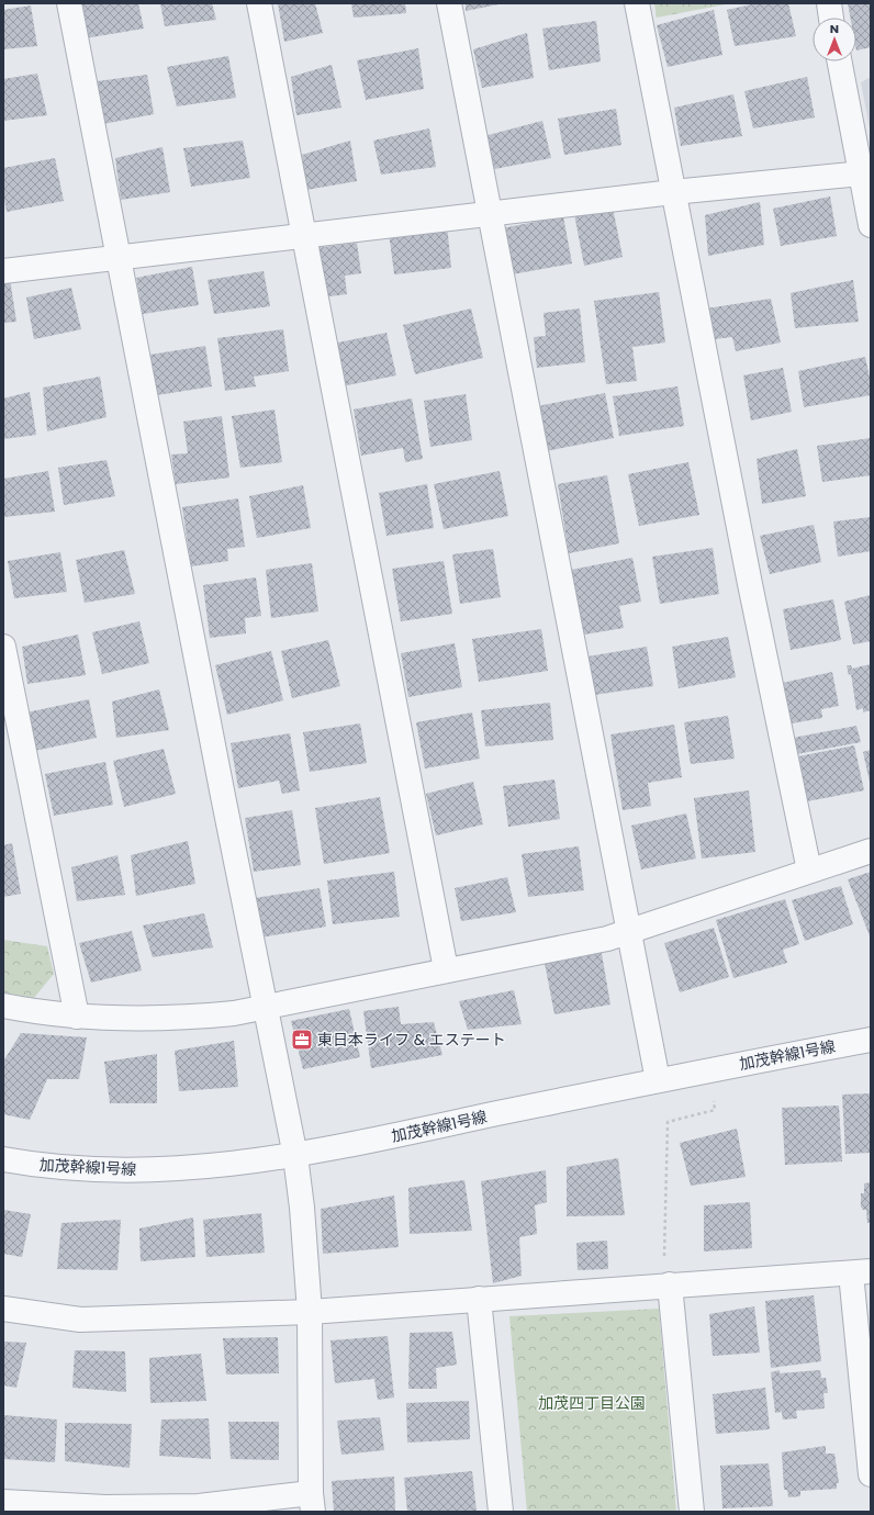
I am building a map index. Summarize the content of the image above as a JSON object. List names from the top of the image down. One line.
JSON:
{"streets":{"street":["加茂幹線1号線"]},"parks":["加茂四丁目公園"],"places":{"office":["東日本ライフ & エステート"]},"north":"top"}
